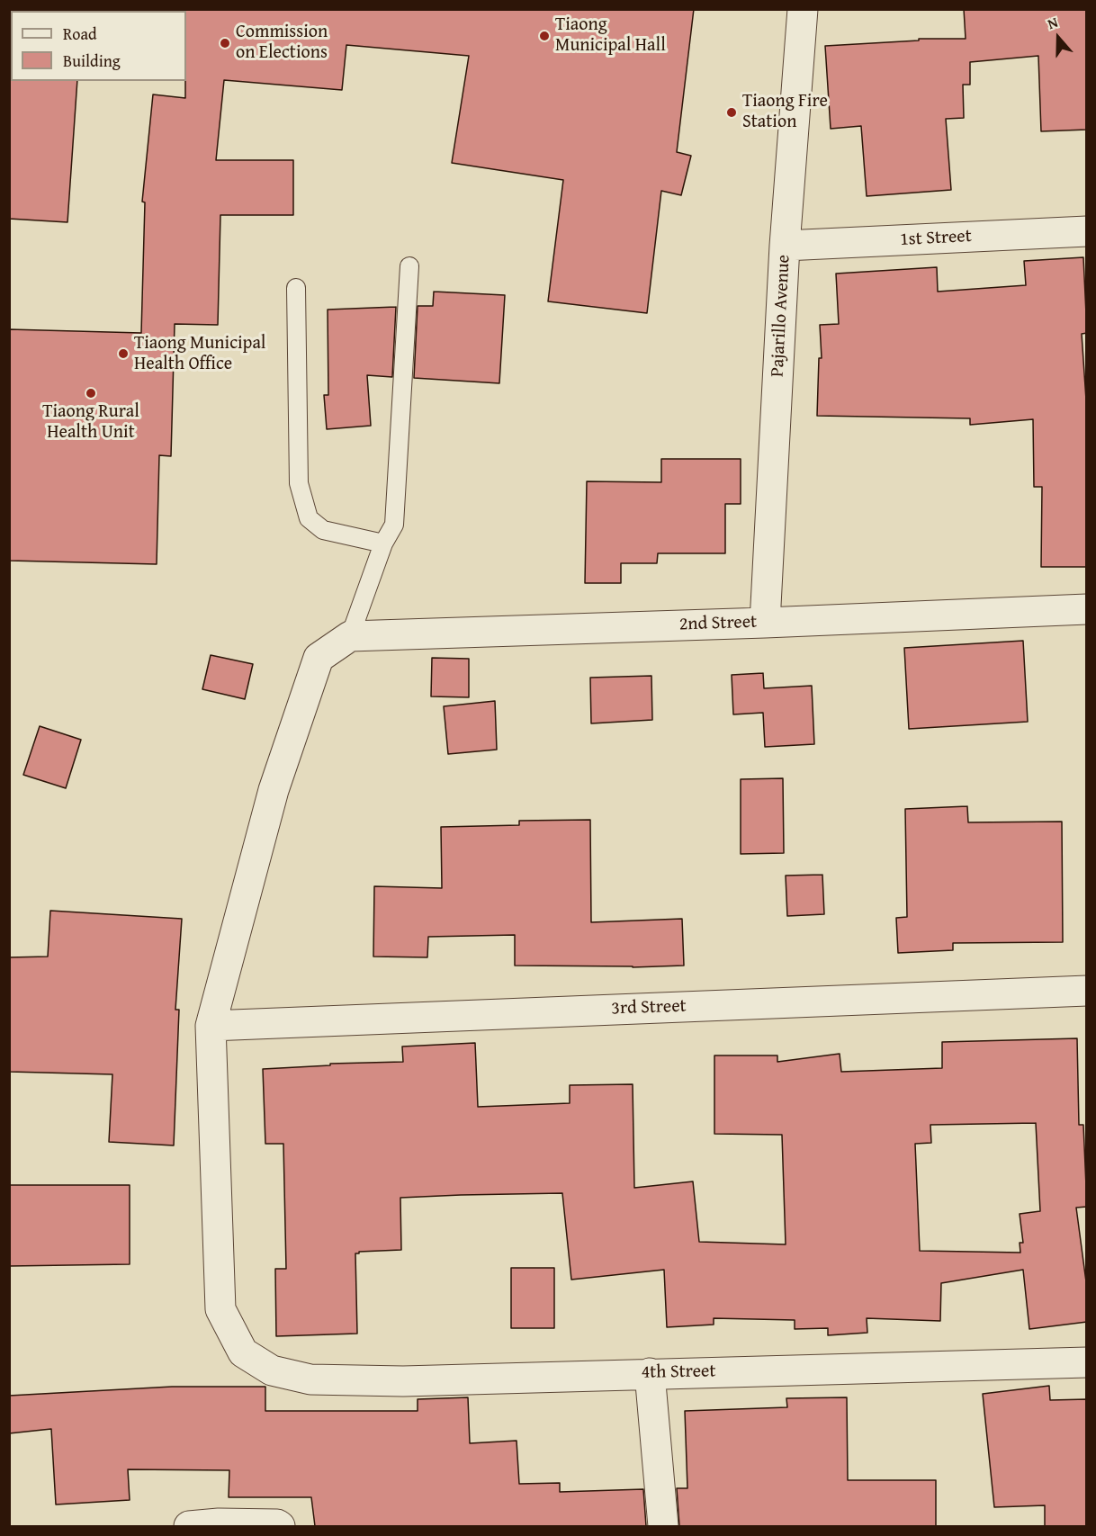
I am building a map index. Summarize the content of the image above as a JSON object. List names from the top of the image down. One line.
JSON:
{"streets":{"street":["1st Street","Pajarillo Avenue","2nd Street","3rd Street","4th Street"]},"crossings":[["1st Street","Pajarillo Avenue"],["Pajarillo Avenue","2nd Street"],["2nd Street","4th Street"],["3rd Street","4th Street"]],"places":["Tiaong Municipal Hall","Commission on Elections","Tiaong Fire Station","Tiaong Municipal Health Office","Tiaong Rural Health Unit"],"legend":["Road","Building"],"north":"top"}
